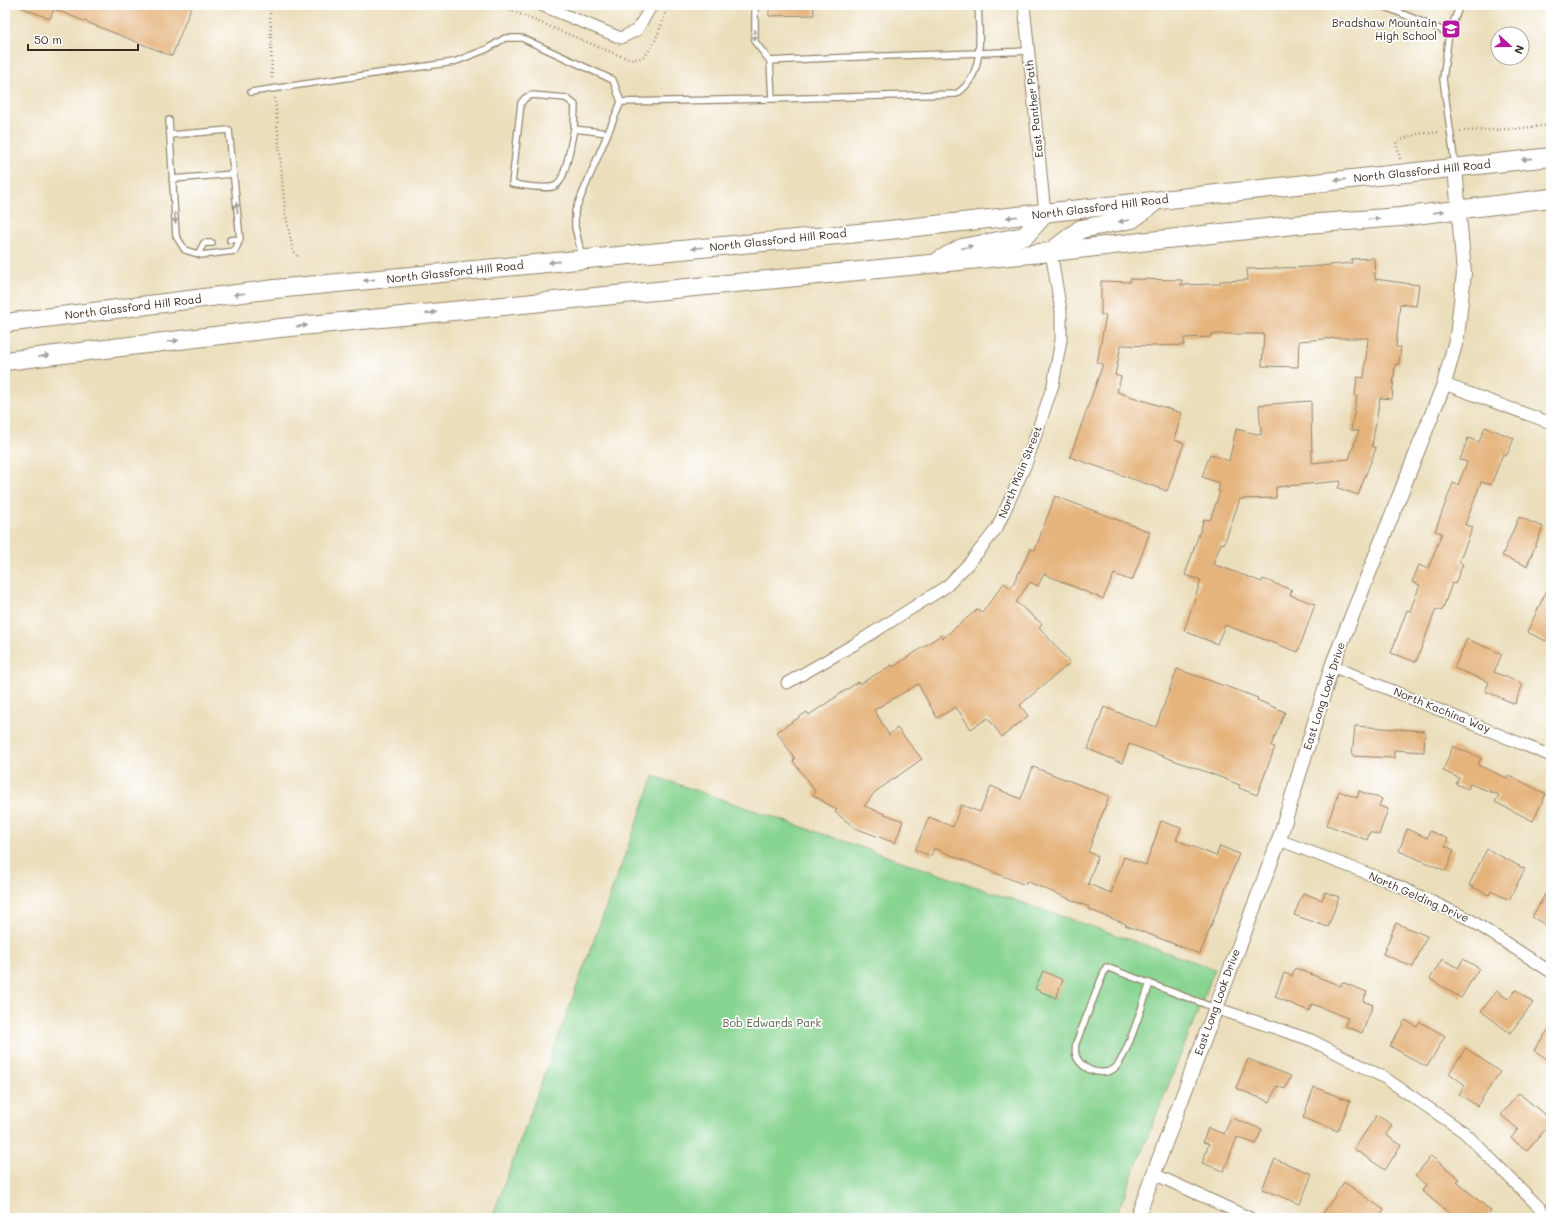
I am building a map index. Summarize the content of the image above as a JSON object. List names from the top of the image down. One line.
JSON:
{"streets":{"main road":["North Glassford Hill Road"],"street":["East Panther Path","North Main Street","East Long Look Drive","North Kachina Way","North Gelding Drive"]},"crossings":[["East Panther Path","North Glassford Hill Road"],["North Glassford Hill Road","East Long Look Drive"],["East Long Look Drive","North Kachina Way"],["East Long Look Drive","North Gelding Drive"]],"parks":["Bob Edwards Park"],"places":{"school or university":["Bradshaw Mountain High School"]},"scale_bar":"50 m","north":"right"}
